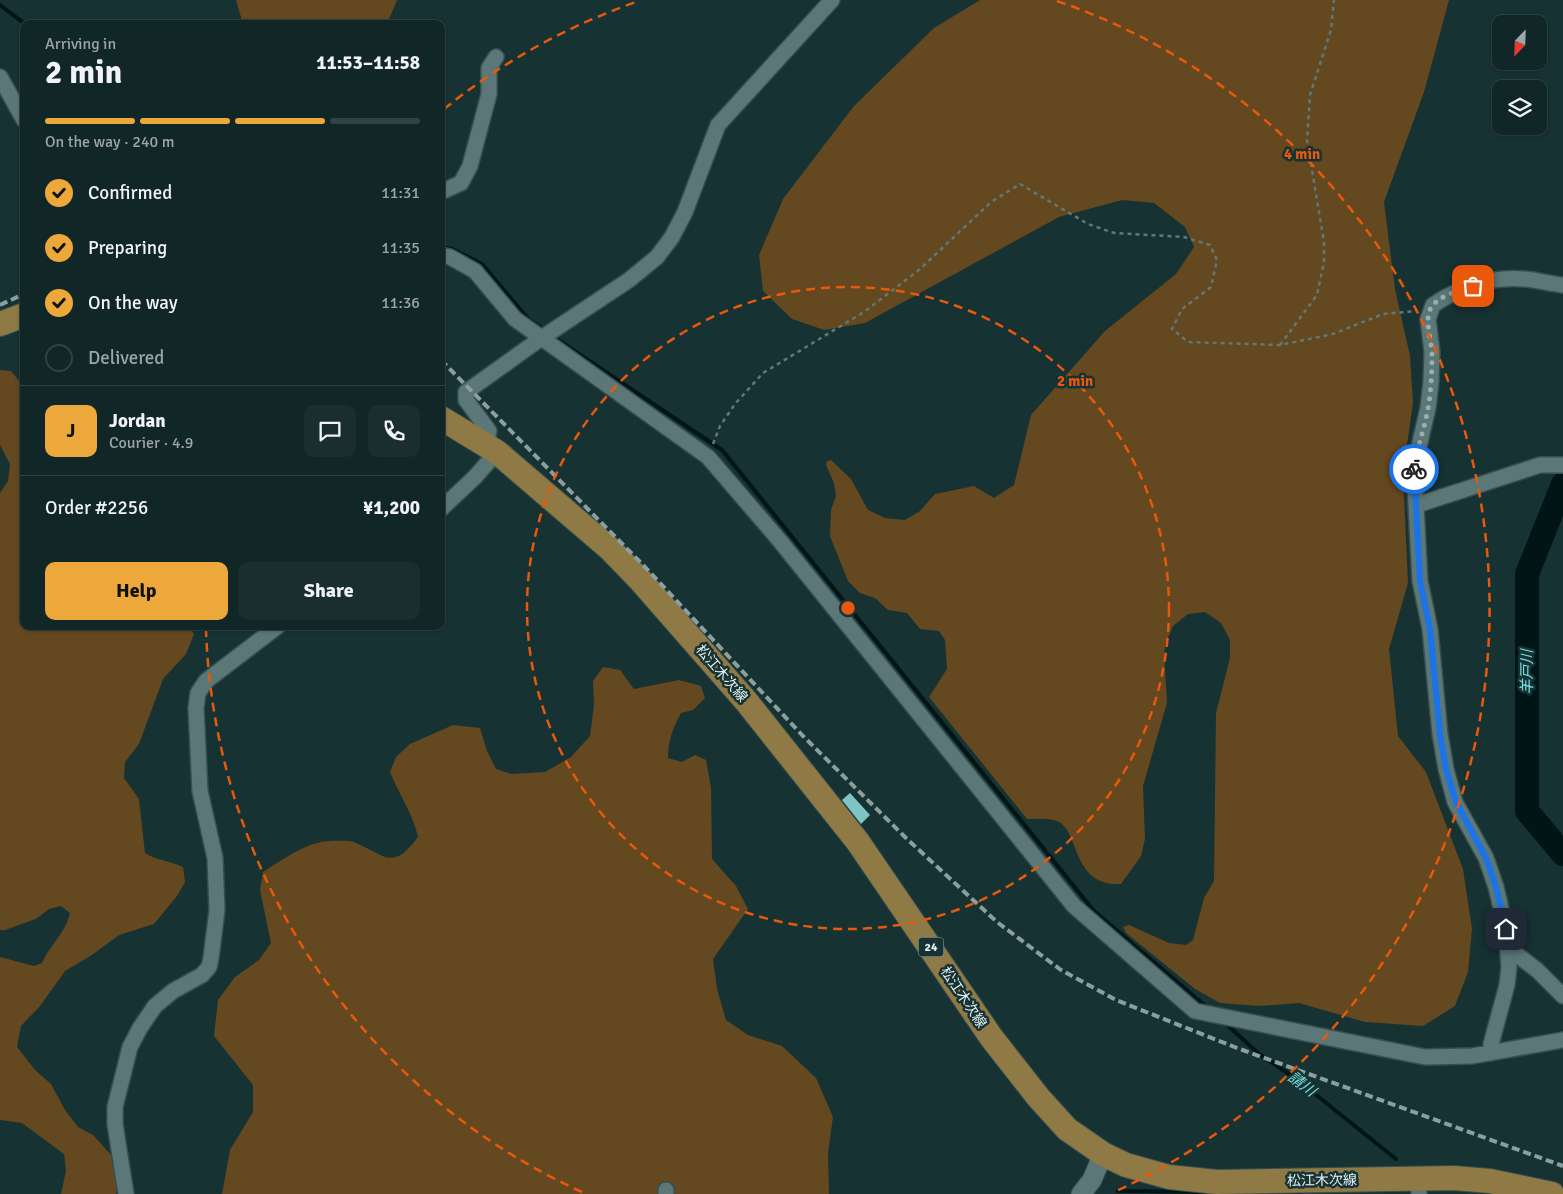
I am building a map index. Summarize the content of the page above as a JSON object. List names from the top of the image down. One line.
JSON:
{"streets":{"main road":["松江木次線","24"]},"water":["羊戸川","請川"],"north":"bottom left","page":{"heading":["2 min","Arriving in","11:53–11:58"],"panel":["Jordan","Courier · 4.9","Order #2256","¥1,200"],"bar":"On the way · 240 m","list":[["Confirmed","11:31"],["Preparing","11:35"],["On the way","11:36"],"Delivered"],"round":"J","buttons":["Help","Share"]},"rings":["4 min","2 min"]}
